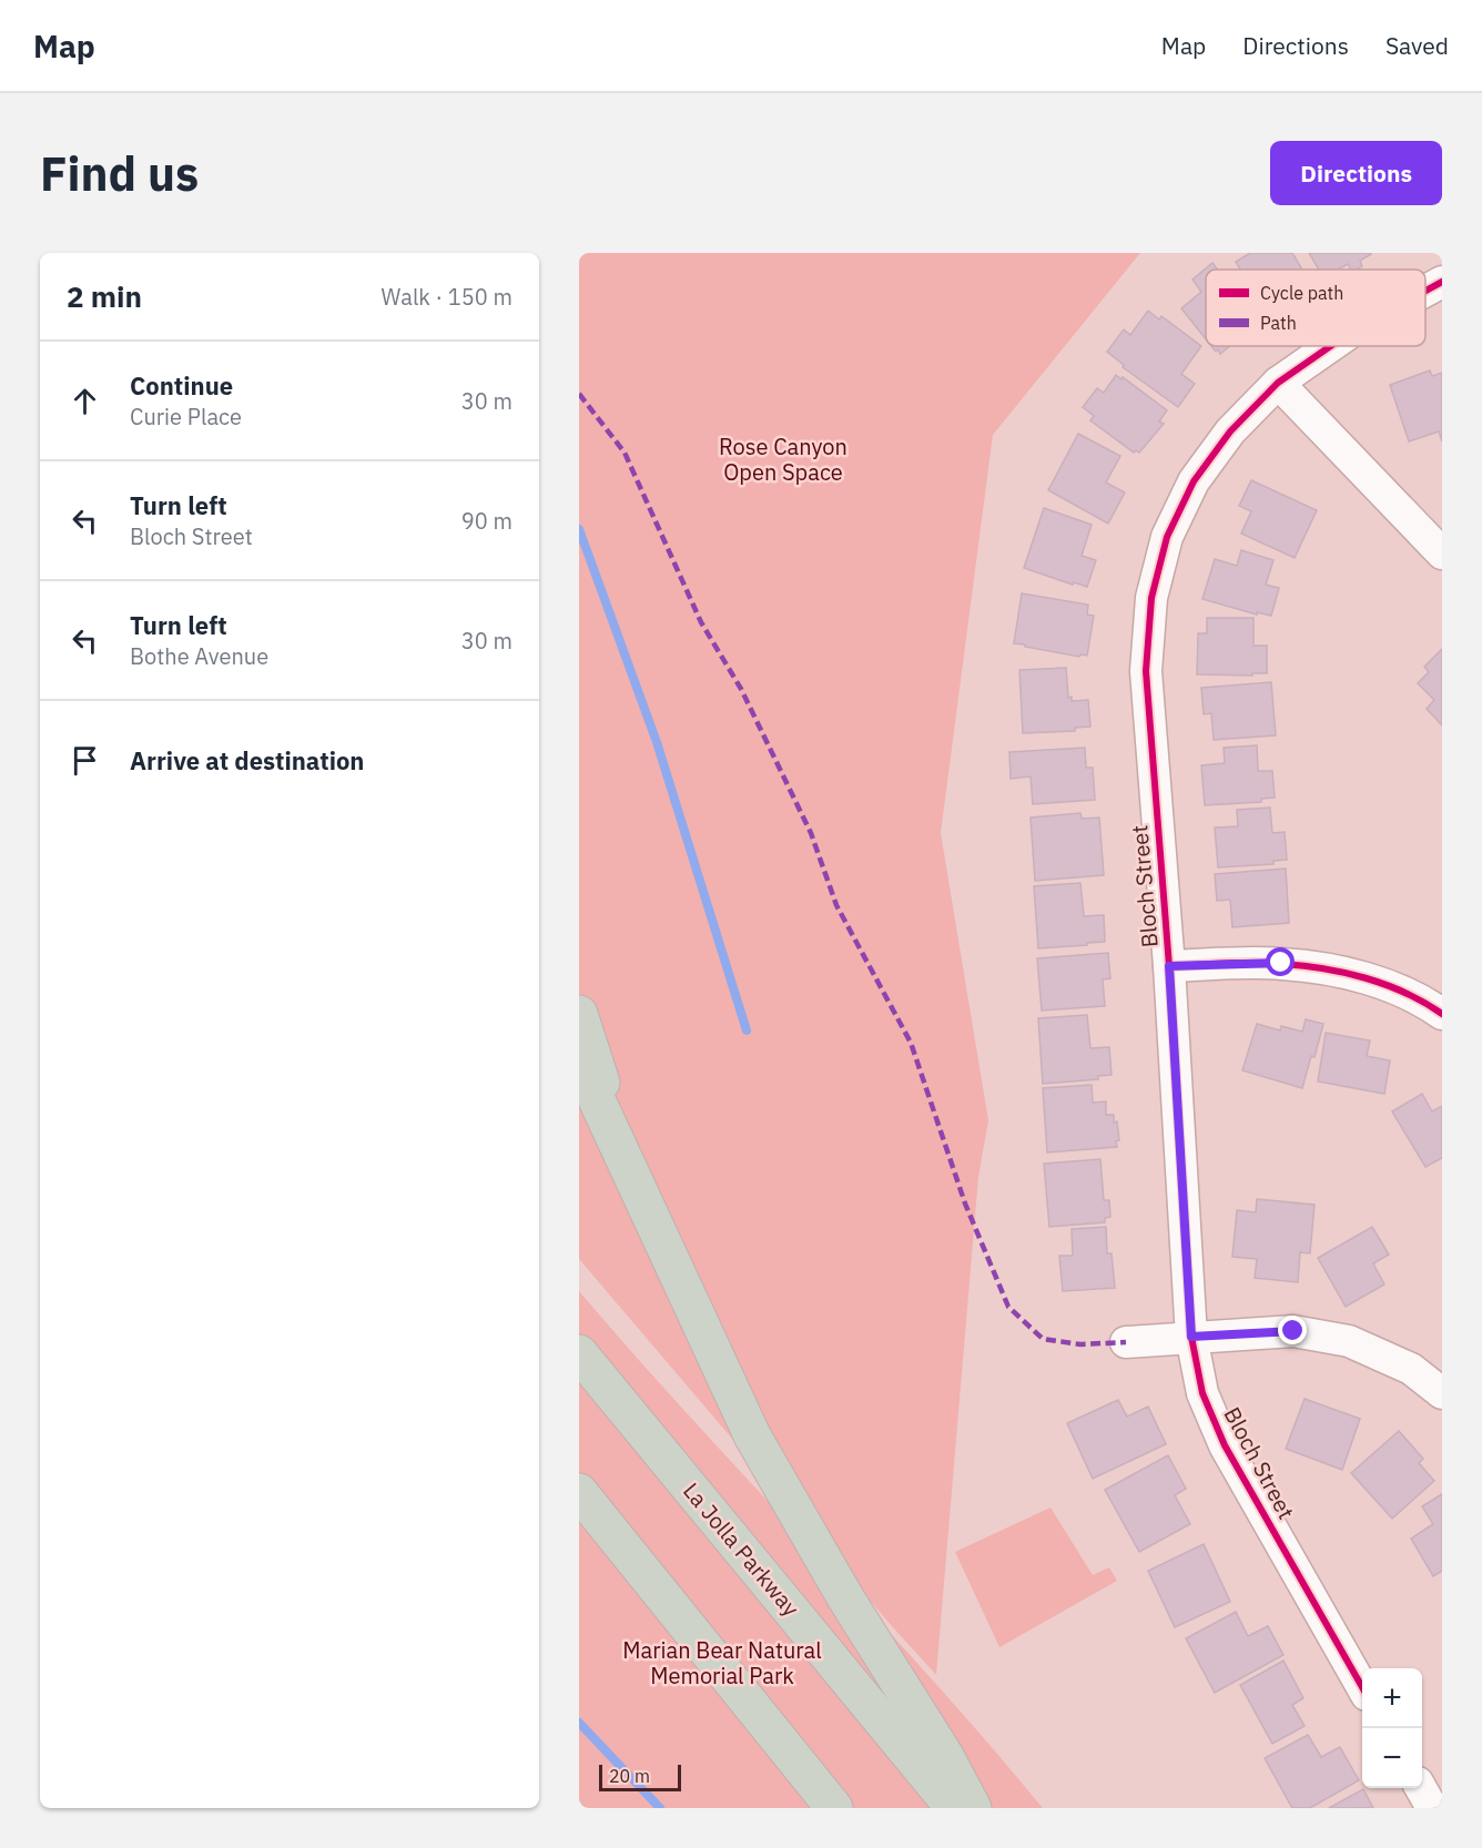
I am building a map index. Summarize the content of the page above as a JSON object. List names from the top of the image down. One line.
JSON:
{"streets":{"highway":["La Jolla Parkway"],"street":["Bloch Street"]},"parks":["Rose Canyon Open Space","Marian Bear Natural Memorial Park"],"legend":["Cycle path","Path"],"scale_bar":"20 m","page":{"header":"Map","nav":["Map","Directions","Saved"],"buttons":"Directions","title":"Find us","heading":["2 min","Walk · 150 m"],"list":[["Continue","Curie Place","30 m"],["Turn left","Bloch Street","90 m"],["Turn left","Bothe Avenue","30 m"],"Arrive at destination"],"map_buttons":["+","−"],"scale":"20 m"}}
